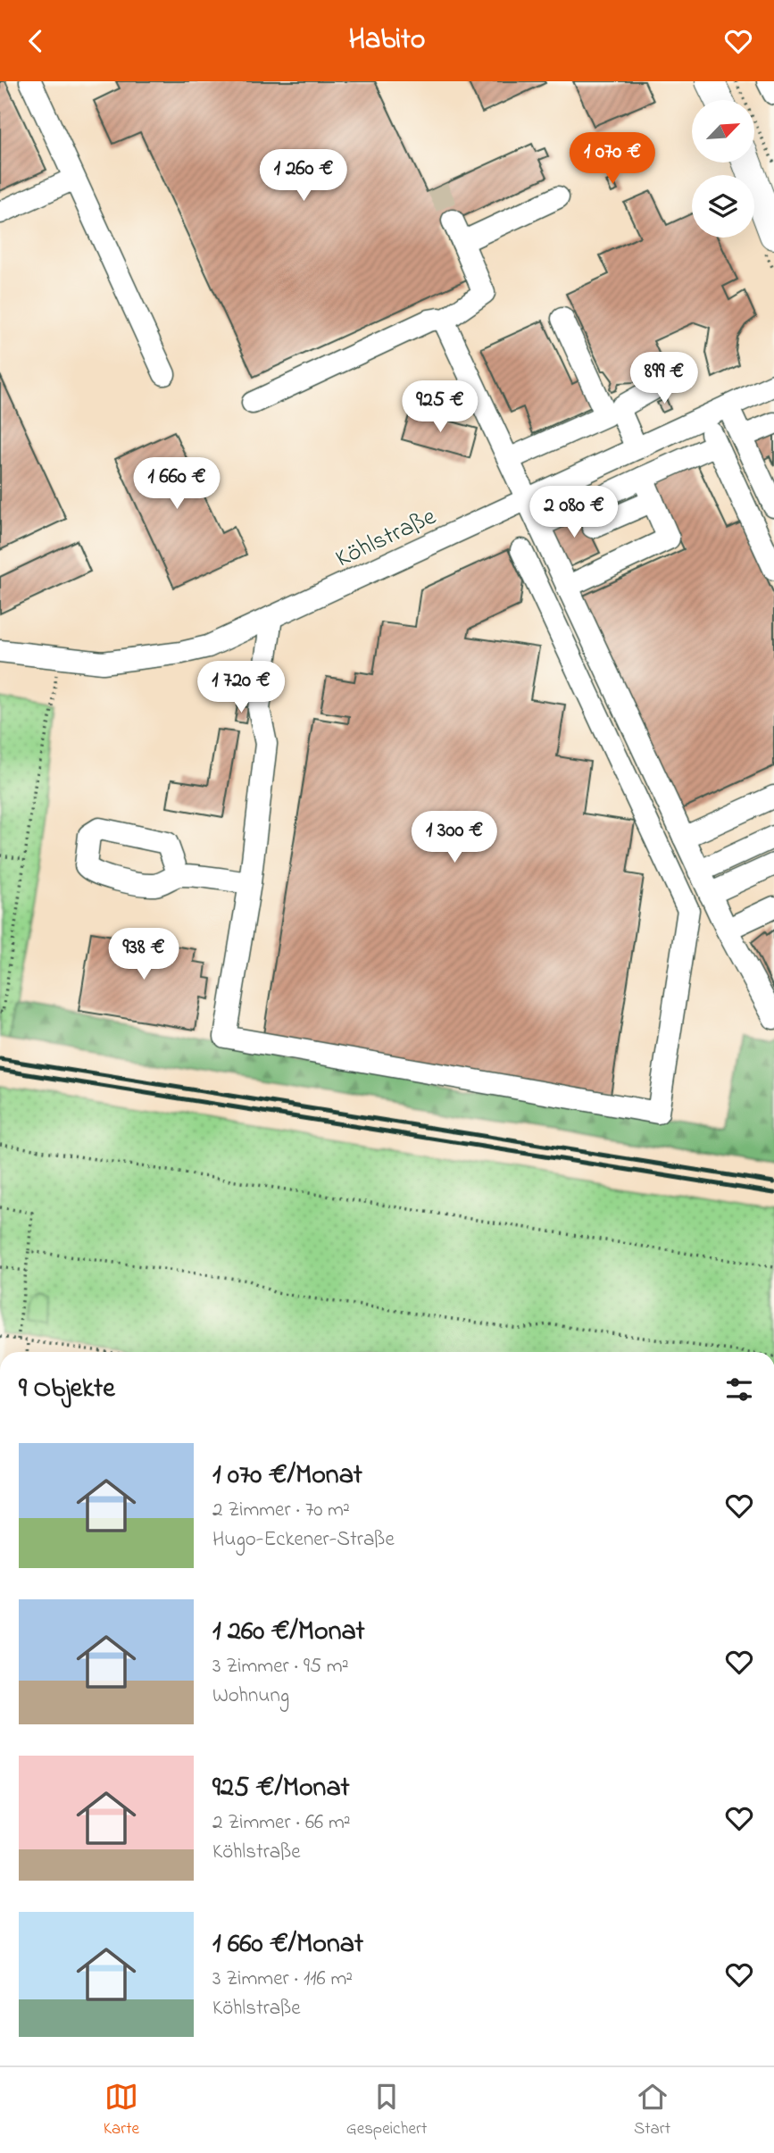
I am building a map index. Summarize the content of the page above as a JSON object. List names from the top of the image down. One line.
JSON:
{"streets":{"street":["Köhlstraße"]},"north":"top right","page":{"header":"Habito","price":["1 070 €","1 260 €","899 €","925 €","1 660 €","2 080 €","1 720 €","1 300 €","938 €"],"heading":"9 Objekte","list":[{"name":"1 070 €/Monat","note":"2 Zimmer · 70 m² · Hugo-Eckener-Straße"},{"name":"1 260 €/Monat","note":"3 Zimmer · 95 m² · Wohnung"},{"name":"925 €/Monat","note":"2 Zimmer · 66 m² · Köhlstraße"},{"name":"1 660 €/Monat","note":"3 Zimmer · 116 m² · Köhlstraße"}],"tabs":["Karte","Gespeichert","Start"]}}
